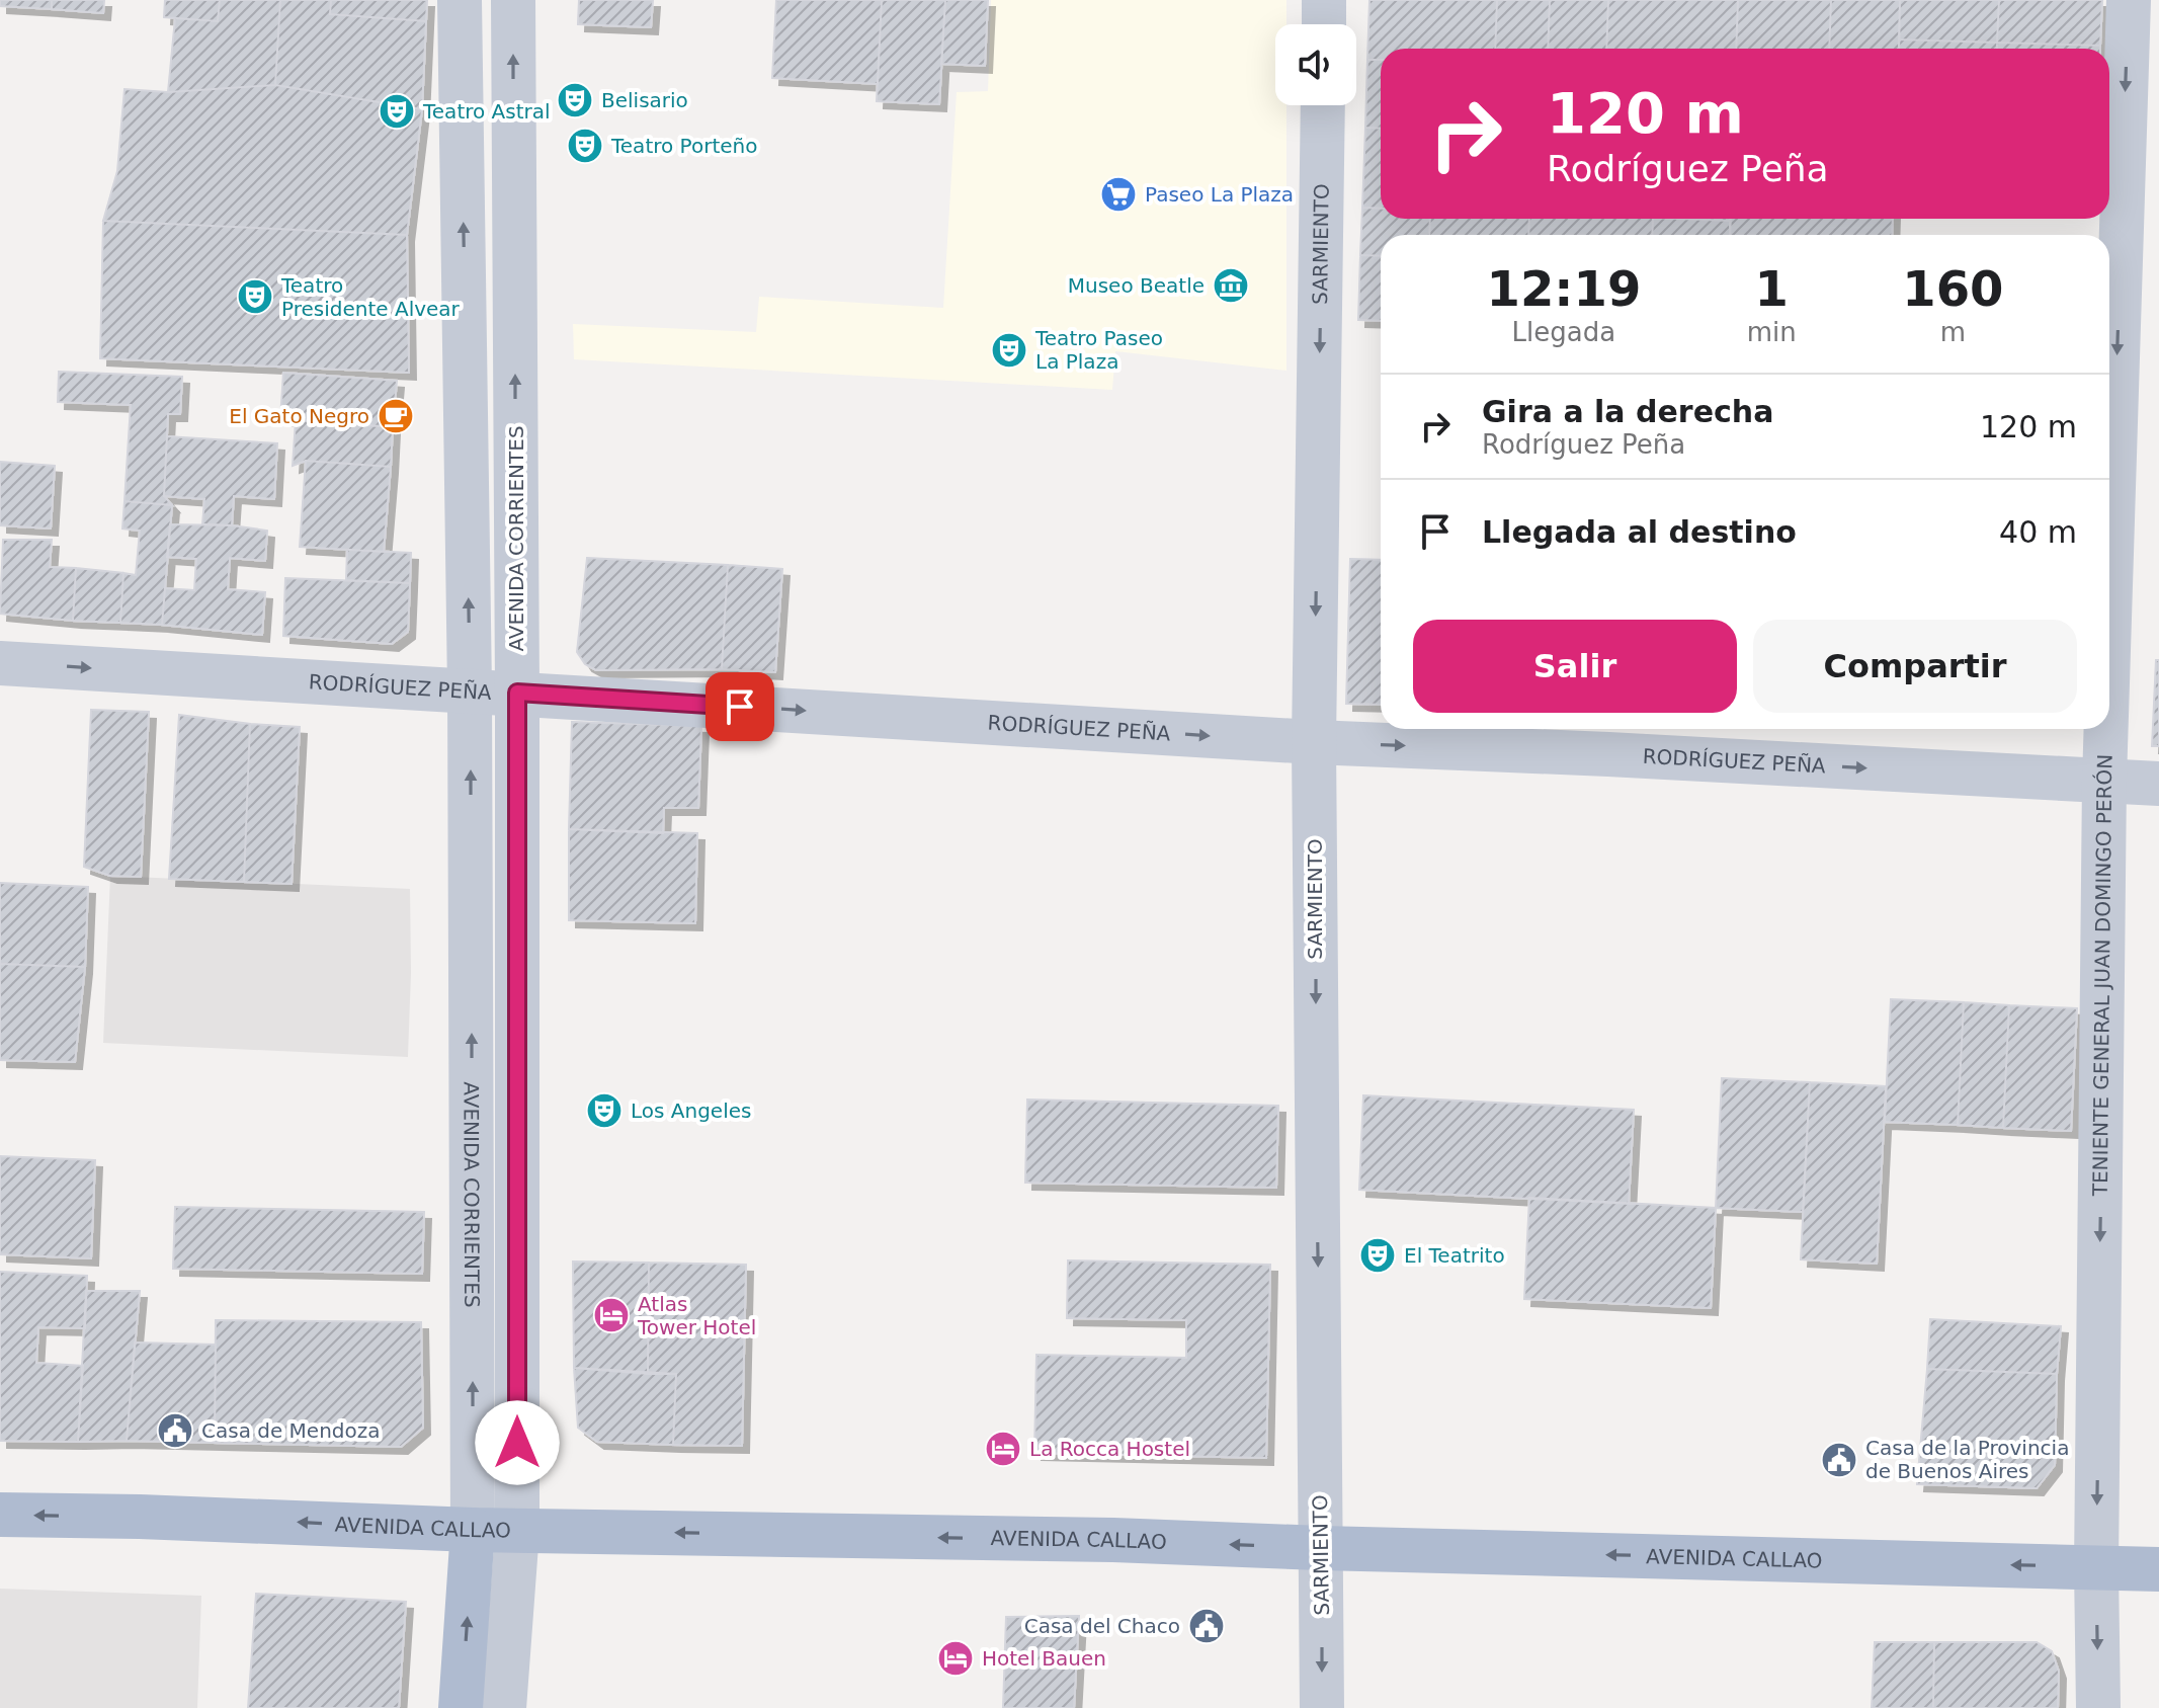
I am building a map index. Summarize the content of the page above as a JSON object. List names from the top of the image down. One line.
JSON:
{"streets":{"main road":["AVENIDA CORRIENTES","AVENIDA CALLAO"],"street":["SARMIENTO","RODRÍGUEZ PEÑA","TENIENTE GENERAL JUAN DOMINGO PERÓN"]},"crossings":[["SARMIENTO","RODRÍGUEZ PEÑA"],["SARMIENTO","AVENIDA CALLAO"],["AVENIDA CORRIENTES","RODRÍGUEZ PEÑA"],["AVENIDA CORRIENTES","AVENIDA CALLAO"],["RODRÍGUEZ PEÑA","TENIENTE GENERAL JUAN DOMINGO PERÓN"],["TENIENTE GENERAL JUAN DOMINGO PERÓN","AVENIDA CALLAO"]],"one_way":["SARMIENTO","RODRÍGUEZ PEÑA","TENIENTE GENERAL JUAN DOMINGO PERÓN","AVENIDA CALLAO"],"places":{"theatre":["Belisario","Teatro Astral","Teatro Porteño","Teatro Presidente Alvear","Teatro Paseo La Plaza","Los Angeles","El Teatrito"],"supermarket":["Paseo La Plaza"],"museum":["Museo Beatle"],"cafe":["El Gato Negro"],"hotel":["Atlas Tower Hotel","La Rocca Hostel","Hotel Bauen"],"public building":["Casa de Mendoza","Casa de la Provincia de Buenos Aires","Casa del Chaco"]},"page":{"turn":["120 m","Rodríguez Peña"],"eta":["12:19","Llegada","1","min","160","m"],"list":[{"name":"Gira a la derecha","note":"Rodríguez Peña","value":"120 m"},{"name":"Llegada al destino","value":"40 m"}],"buttons":["Salir","Compartir"]}}
